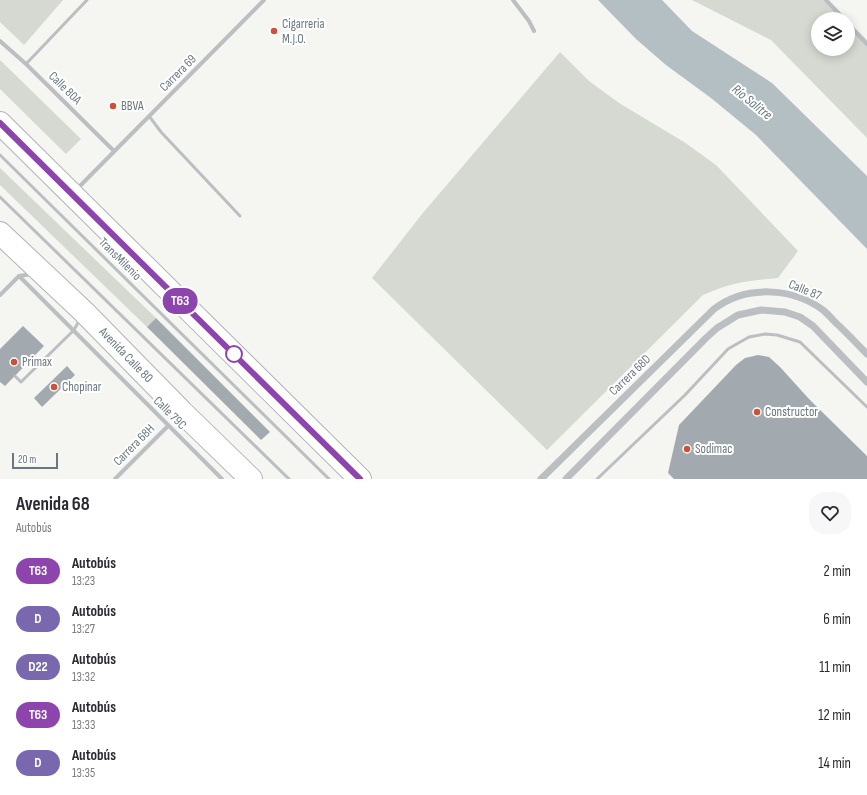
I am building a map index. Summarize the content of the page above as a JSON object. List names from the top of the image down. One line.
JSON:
{"streets":{"highway":["Avenida Calle 80"],"street":["Carrera 69","Calle 80A","Calle 87","Carrera 68D","Calle 79C","Carrera 68H"],"lane":["TransMilenio"]},"crossings":[["Carrera 69","Calle 80A"],["Calle 87","Carrera 68D"],["Avenida Calle 80","Calle 79C"],["Calle 79C","Carrera 68H"]],"water":["Río Salitre"],"places":["Cigarreria M.J.O.","BBVA","Primax","Chopinar","Constructor","Sodimac"],"lines":["bus line T63"],"scale_bar":"20 m","page":{"on_map":"T63","scale":"20 m","heading":["Avenida 68","Autobús"],"list":[{"mark":"T63","name":"Autobús","note":"13:23","value":"2 min"},{"mark":"D","name":"Autobús","note":"13:27","value":"6 min"},{"mark":"D22","name":"Autobús","note":"13:32","value":"11 min"},{"mark":"T63","name":"Autobús","note":"13:33","value":"12 min"},{"mark":"D","name":"Autobús","note":"13:35","value":"14 min"}]}}
